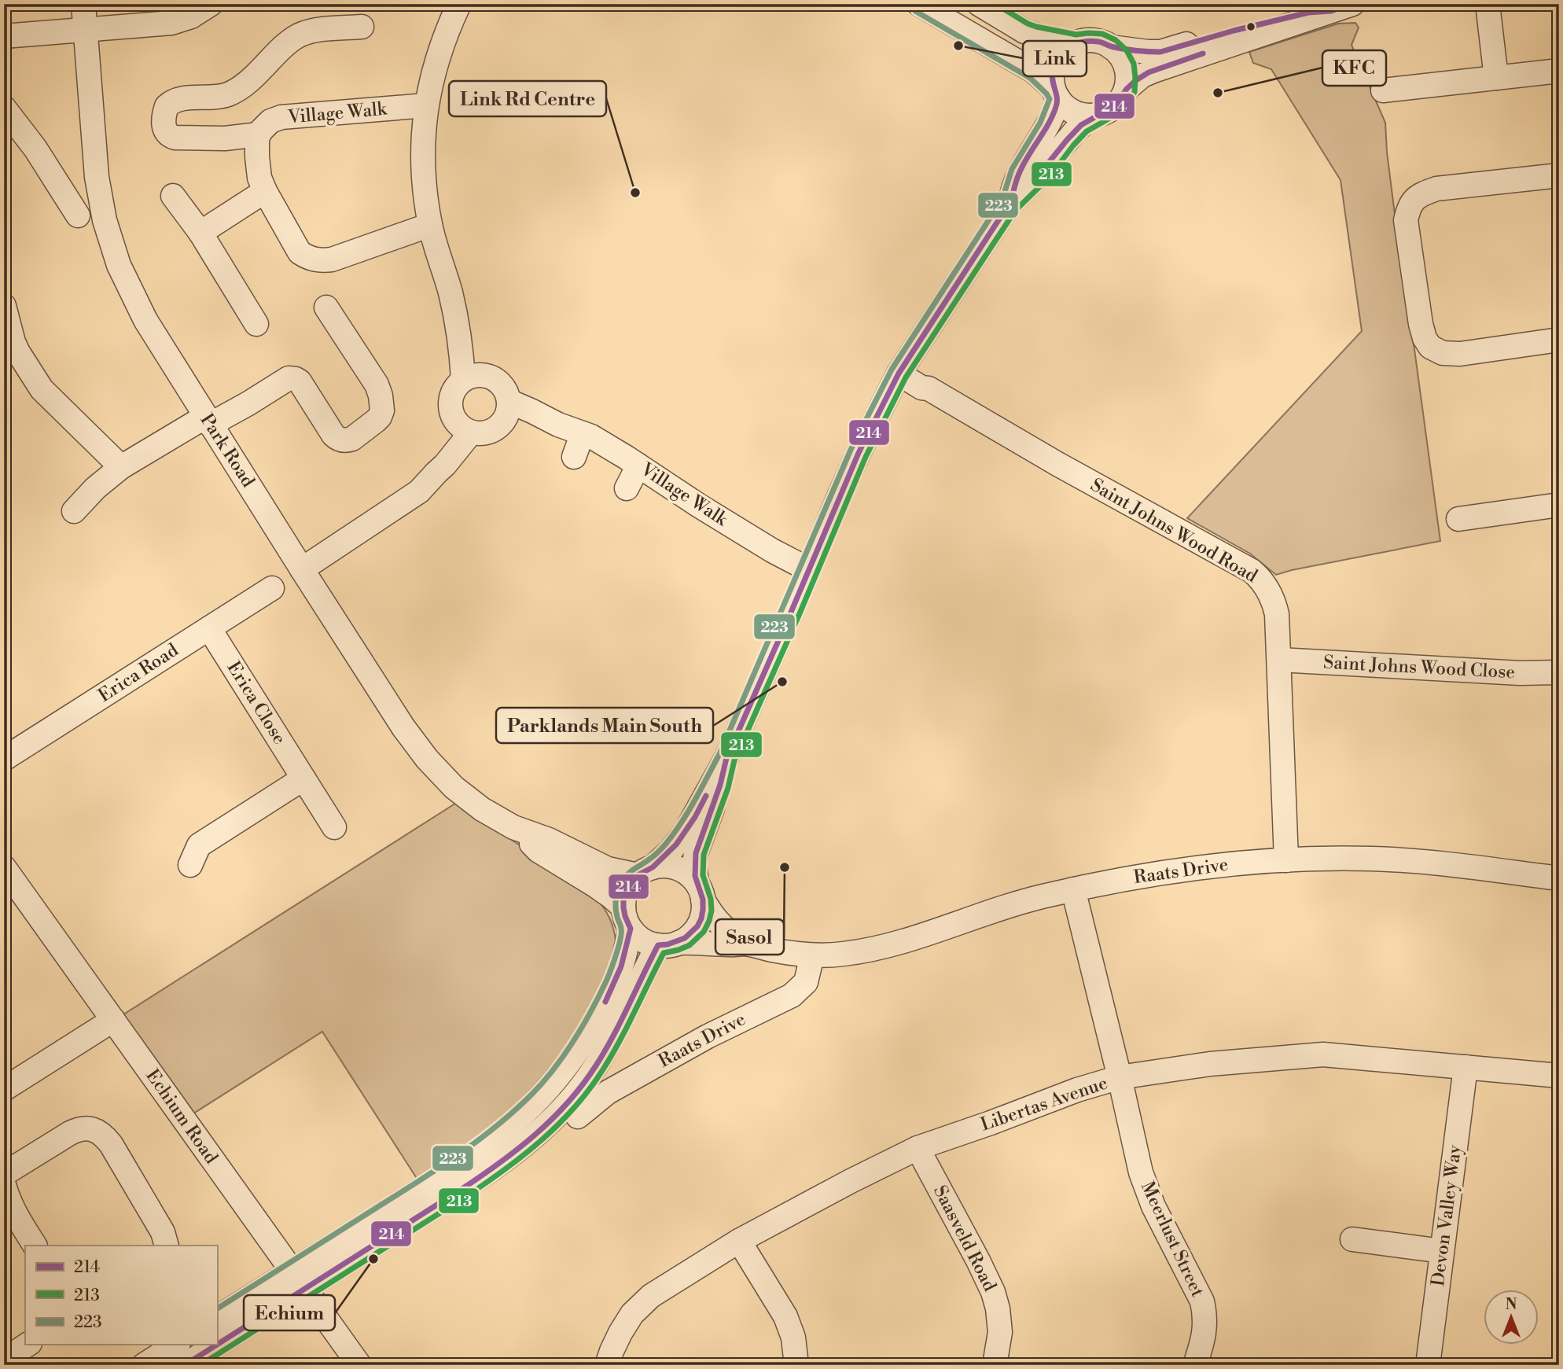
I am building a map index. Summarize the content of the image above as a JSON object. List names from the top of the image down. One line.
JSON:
{"streets":{"street":["Village Walk","Park Road","Saint Johns Wood Road","Saint Johns Wood Close","Erica Road","Erica Close","Raats Drive","Libertas Avenue","Echium Road","Devon Valley Way","Saasveld Road","Meerlust Street"]},"crossings":[["Park Road","Raats Drive"],["Saint Johns Wood Road","Saint Johns Wood Close"],["Saint Johns Wood Road","Raats Drive"],["Erica Road","Erica Close"],["Raats Drive","Meerlust Street"],["Libertas Avenue","Devon Valley Way"],["Libertas Avenue","Saasveld Road"],["Libertas Avenue","Meerlust Street"]],"places":["Link","KFC","Link Rd Centre","Parklands Main South","Sasol","Echium"],"lines":["transit line 214","transit line 213","transit line 223"],"legend":["214","213","223"],"north":"top"}
